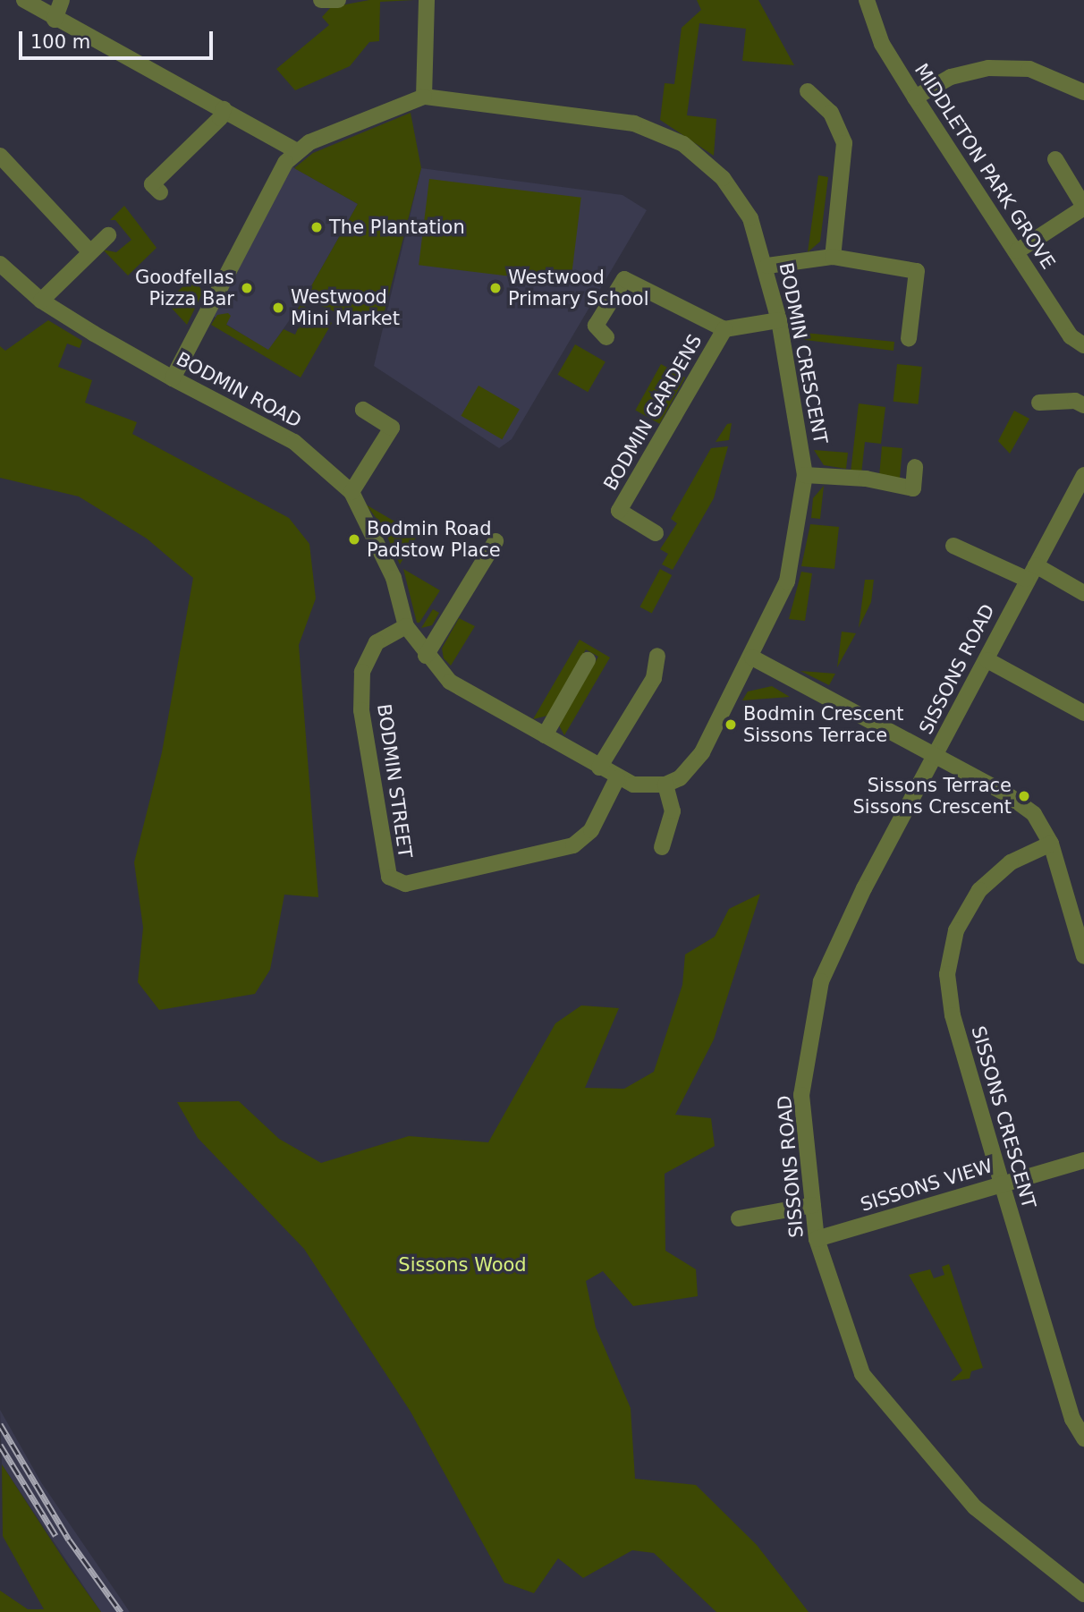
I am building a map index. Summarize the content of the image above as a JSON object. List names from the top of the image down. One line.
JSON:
{"streets":{"street":["MIDDLETON PARK GROVE","BODMIN CRESCENT","BODMIN ROAD","BODMIN GARDENS","SISSONS ROAD","BODMIN STREET","SISSONS CRESCENT","SISSONS VIEW"]},"crossings":[["BODMIN CRESCENT","BODMIN ROAD"],["BODMIN ROAD","BODMIN STREET"],["SISSONS ROAD","SISSONS VIEW"],["SISSONS CRESCENT","SISSONS VIEW"]],"parks":["Sissons Wood"],"places":["The Plantation","Goodfellas Pizza Bar","Westwood Primary School","Westwood Mini Market","Bodmin Road Padstow Place","Bodmin Crescent Sissons Terrace","Sissons Terrace Sissons Crescent"],"scale_bar":"100 m"}
